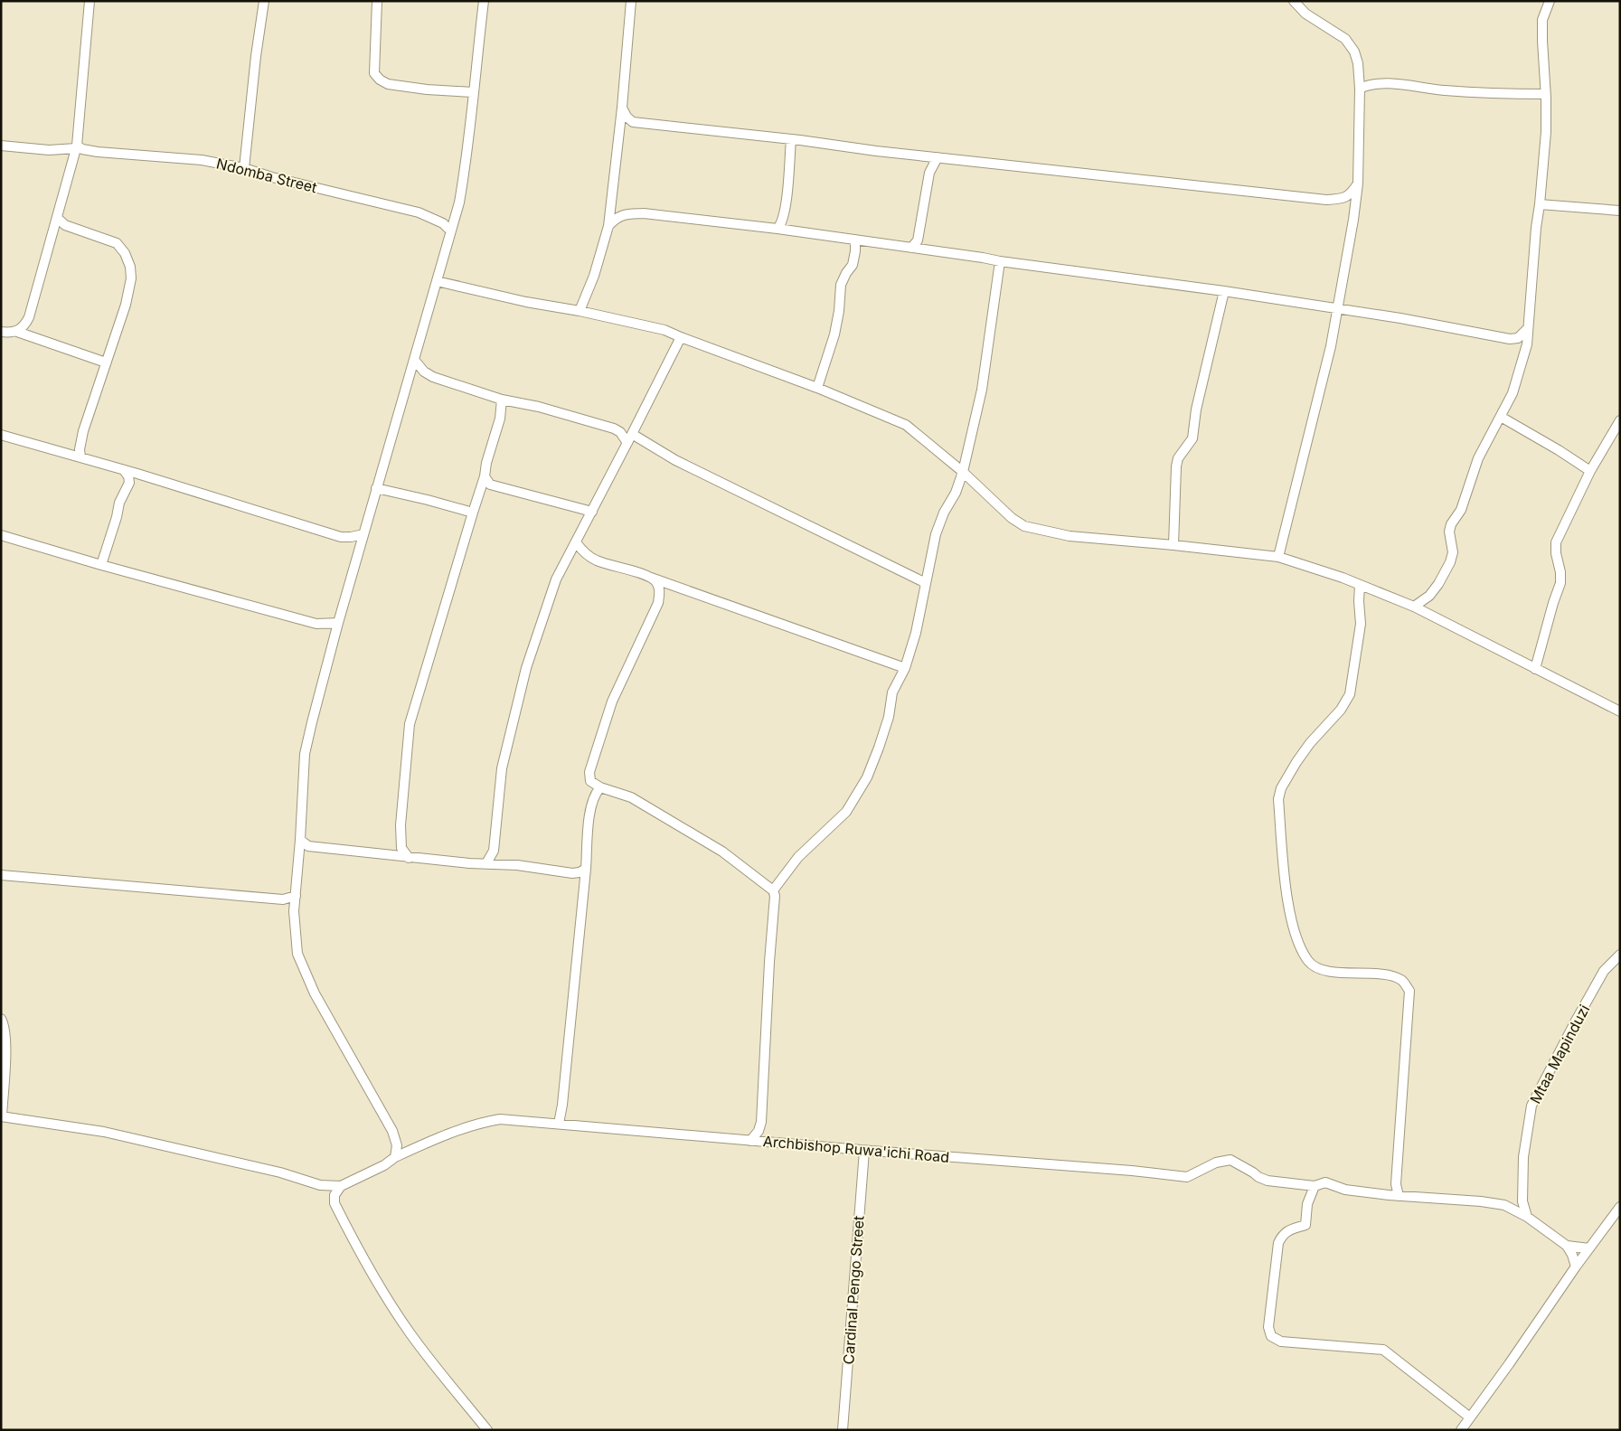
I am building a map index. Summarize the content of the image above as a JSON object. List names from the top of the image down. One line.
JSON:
{"streets":{"street":["Ndomba Street","Mtaa Mapinduzi","Archbishop Ruwa'ichi Road","Cardinal Pengo Street"]},"crossings":[["Archbishop Ruwa'ichi Road","Cardinal Pengo Street"]]}
